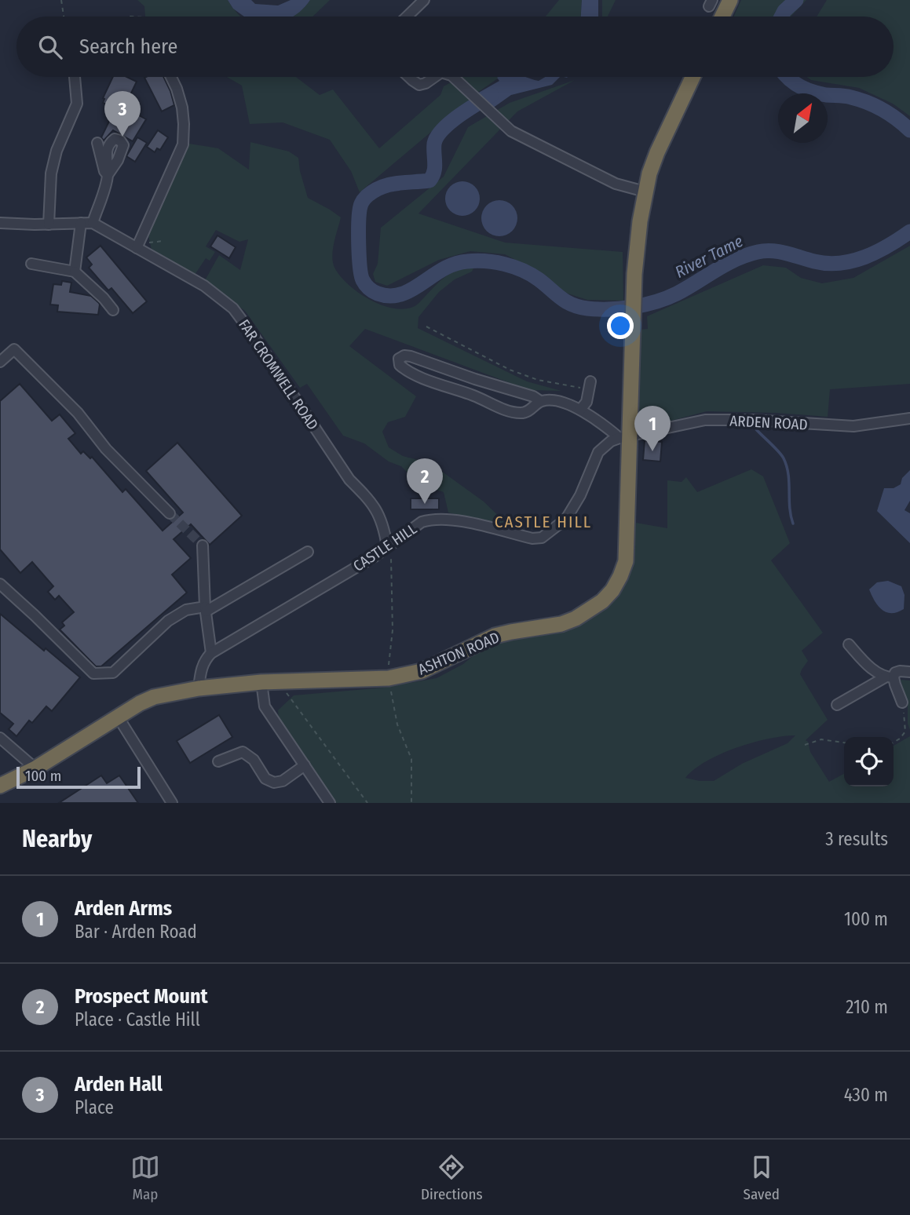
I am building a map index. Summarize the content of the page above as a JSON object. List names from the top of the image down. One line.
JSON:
{"streets":{"highway":["ASHTON ROAD"],"street":["FAR CROMWELL ROAD","ARDEN ROAD","CASTLE HILL"]},"crossings":[["FAR CROMWELL ROAD","CASTLE HILL"],["ARDEN ROAD","CASTLE HILL"],["ARDEN ROAD","ASHTON ROAD"],["CASTLE HILL","ASHTON ROAD"]],"districts":["CASTLE HILL"],"water":["River Tame"],"scale_bar":"100 m","north":"top right","page":{"search":"Search here","pins":["3","1","2"],"scale":"100 m","heading":["Nearby","3 results"],"list":[{"mark":"1","name":"Arden Arms","note":"Bar · Arden Road","value":"100 m"},{"mark":"2","name":"Prospect Mount","note":"Place · Castle Hill","value":"210 m"},{"mark":"3","name":"Arden Hall","note":"Place","value":"430 m"}],"nav":["Map","Directions","Saved"]}}
